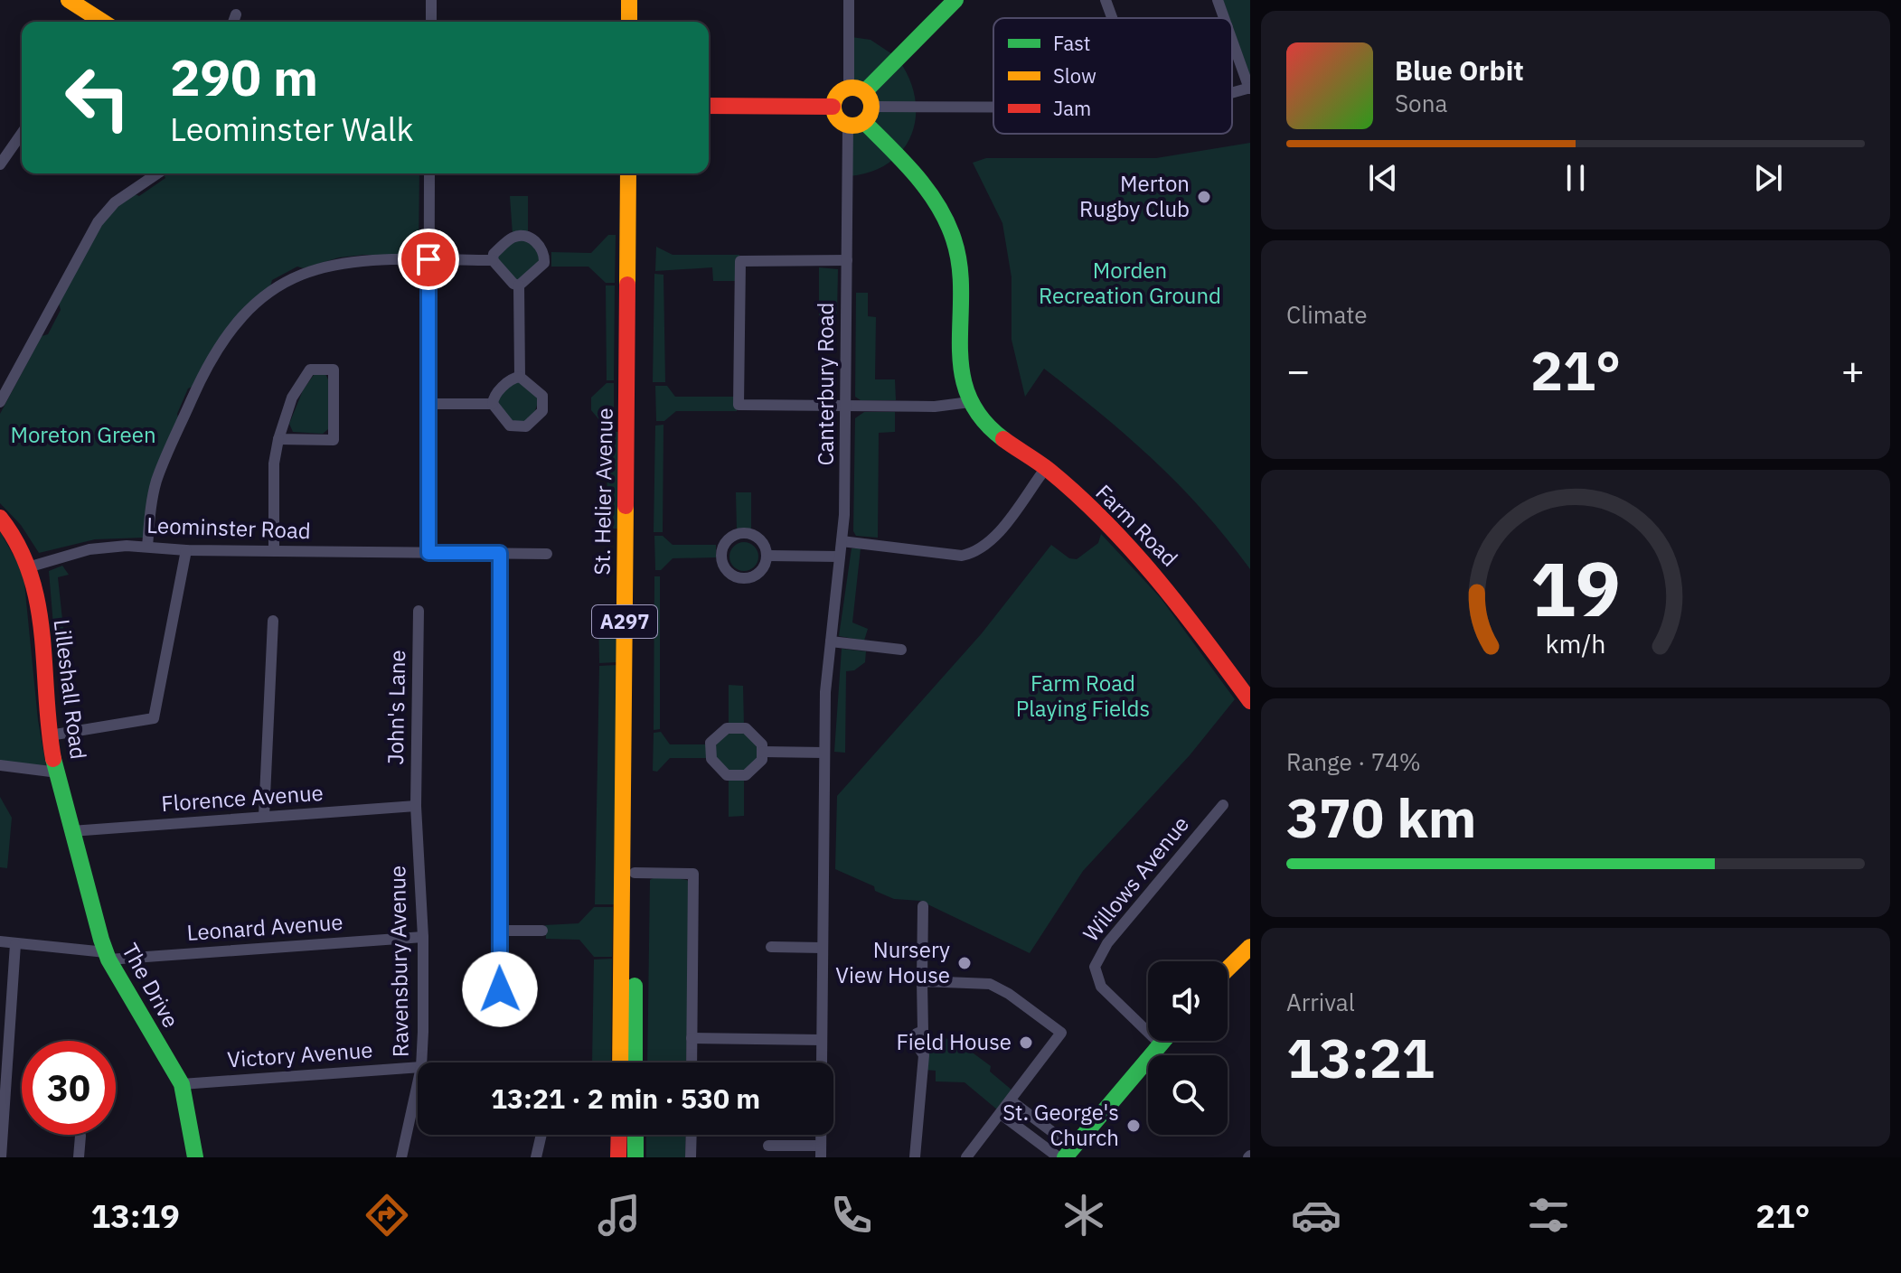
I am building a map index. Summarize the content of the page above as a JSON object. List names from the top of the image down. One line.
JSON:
{"streets":{"main road":["St. Helier Avenue","Farm Road","A297","Lilleshall Road","The Drive"],"street":["Canterbury Road","Leominster Road","John's Lane","Florence Avenue","Willows Avenue","Leonard Avenue","Ravensbury Avenue","Victory Avenue"]},"crossings":[["Leominster Road","Lilleshall Road"],["Lilleshall Road","Florence Avenue"],["Lilleshall Road","The Drive"],["John's Lane","Florence Avenue"],["John's Lane","Ravensbury Avenue"],["Florence Avenue","Ravensbury Avenue"],["Florence Avenue","The Drive"],["Leonard Avenue","Ravensbury Avenue"],["Leonard Avenue","The Drive"],["The Drive","Victory Avenue"]],"parks":["Morden Recreation Ground","Moreton Green","Farm Road Playing Fields"],"places":["Merton Rugby Club","Nursery View House","Field House","St. George's Church"],"legend":["Fast","Slow","Jam"],"page":{"turn":["290 m","Leominster Walk"],"song":["Blue Orbit","Sona"],"tile":["Climate",["Range · 74%","370 km"],["Arrival","13:21"]],"heat":["−","21°","+"],"limit":"30","trip":"13:21 · 2 min · 530 m","tabs":["13:19","21°"],"gauge":["19","km/h"]}}
